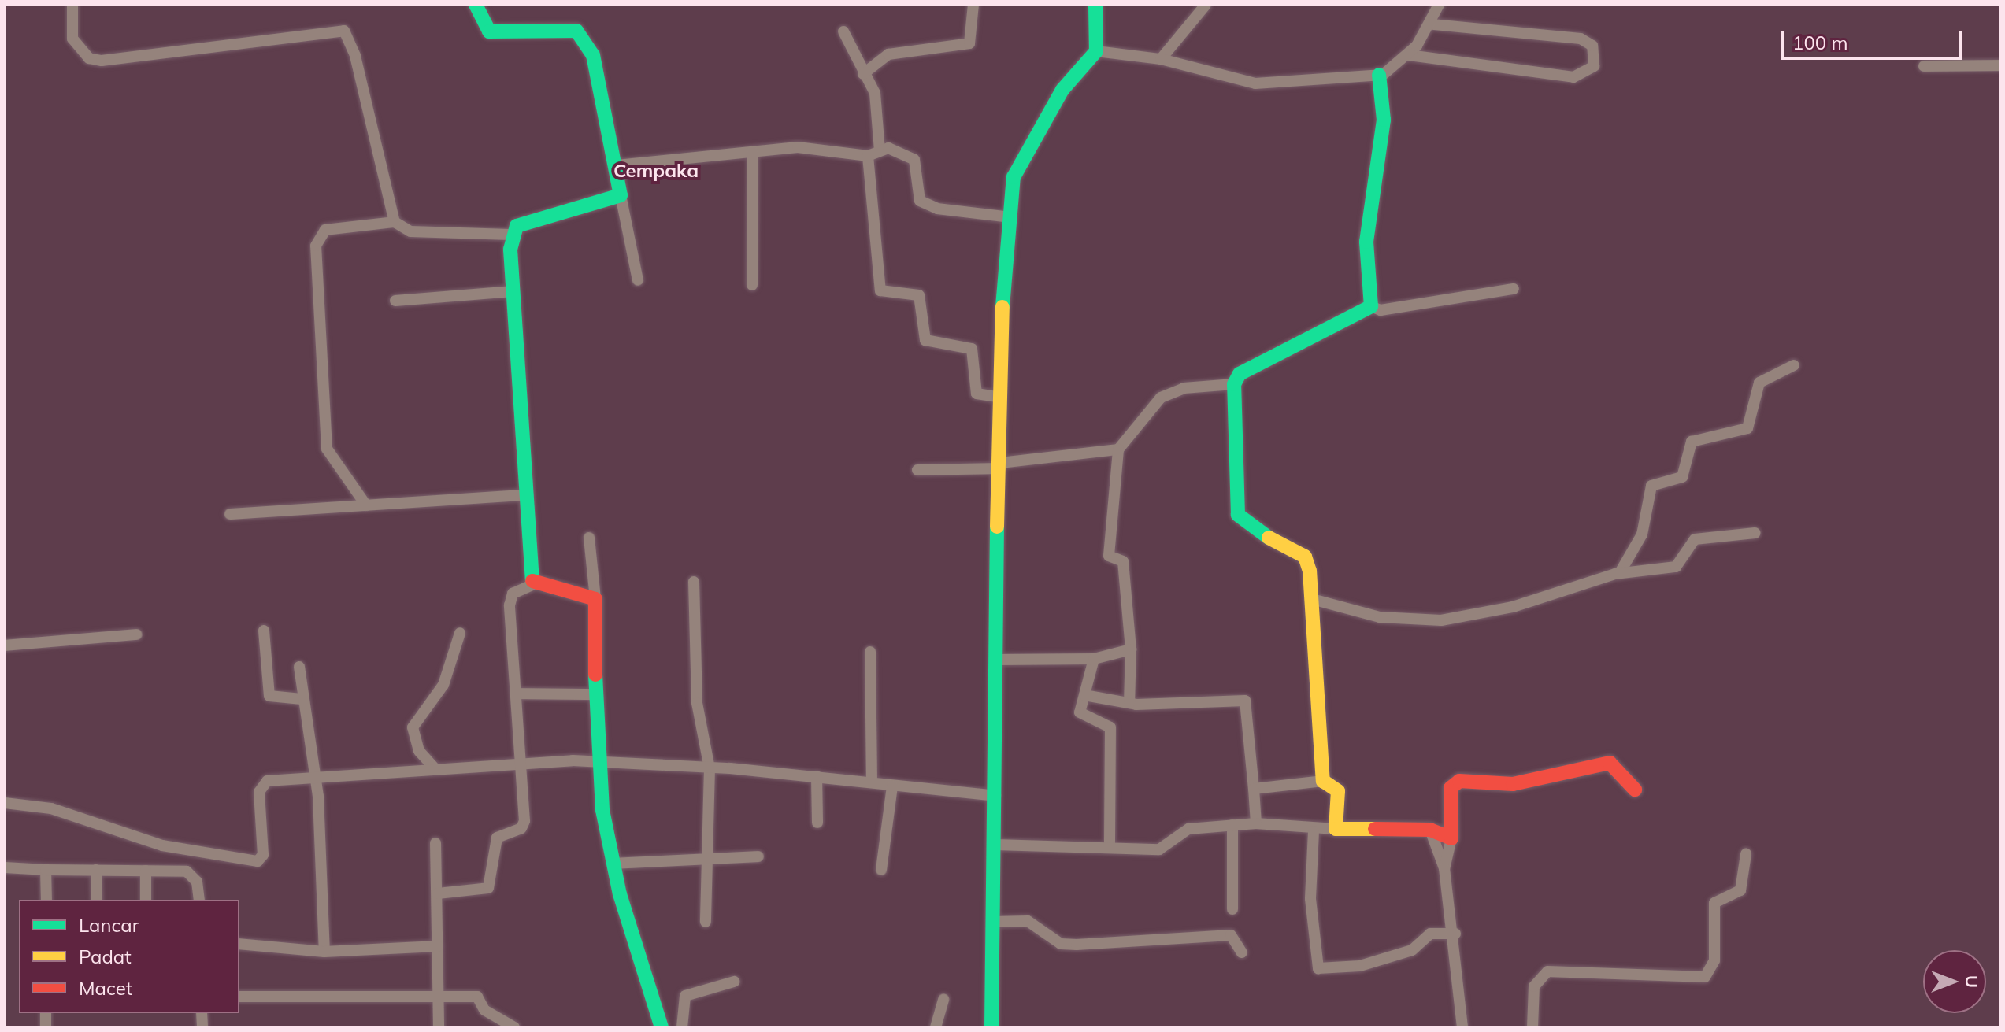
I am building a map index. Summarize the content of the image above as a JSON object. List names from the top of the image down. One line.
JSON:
{"districts":["Cempaka"],"legend":["Lancar","Padat","Macet"],"scale_bar":"100 m","north":"right"}
